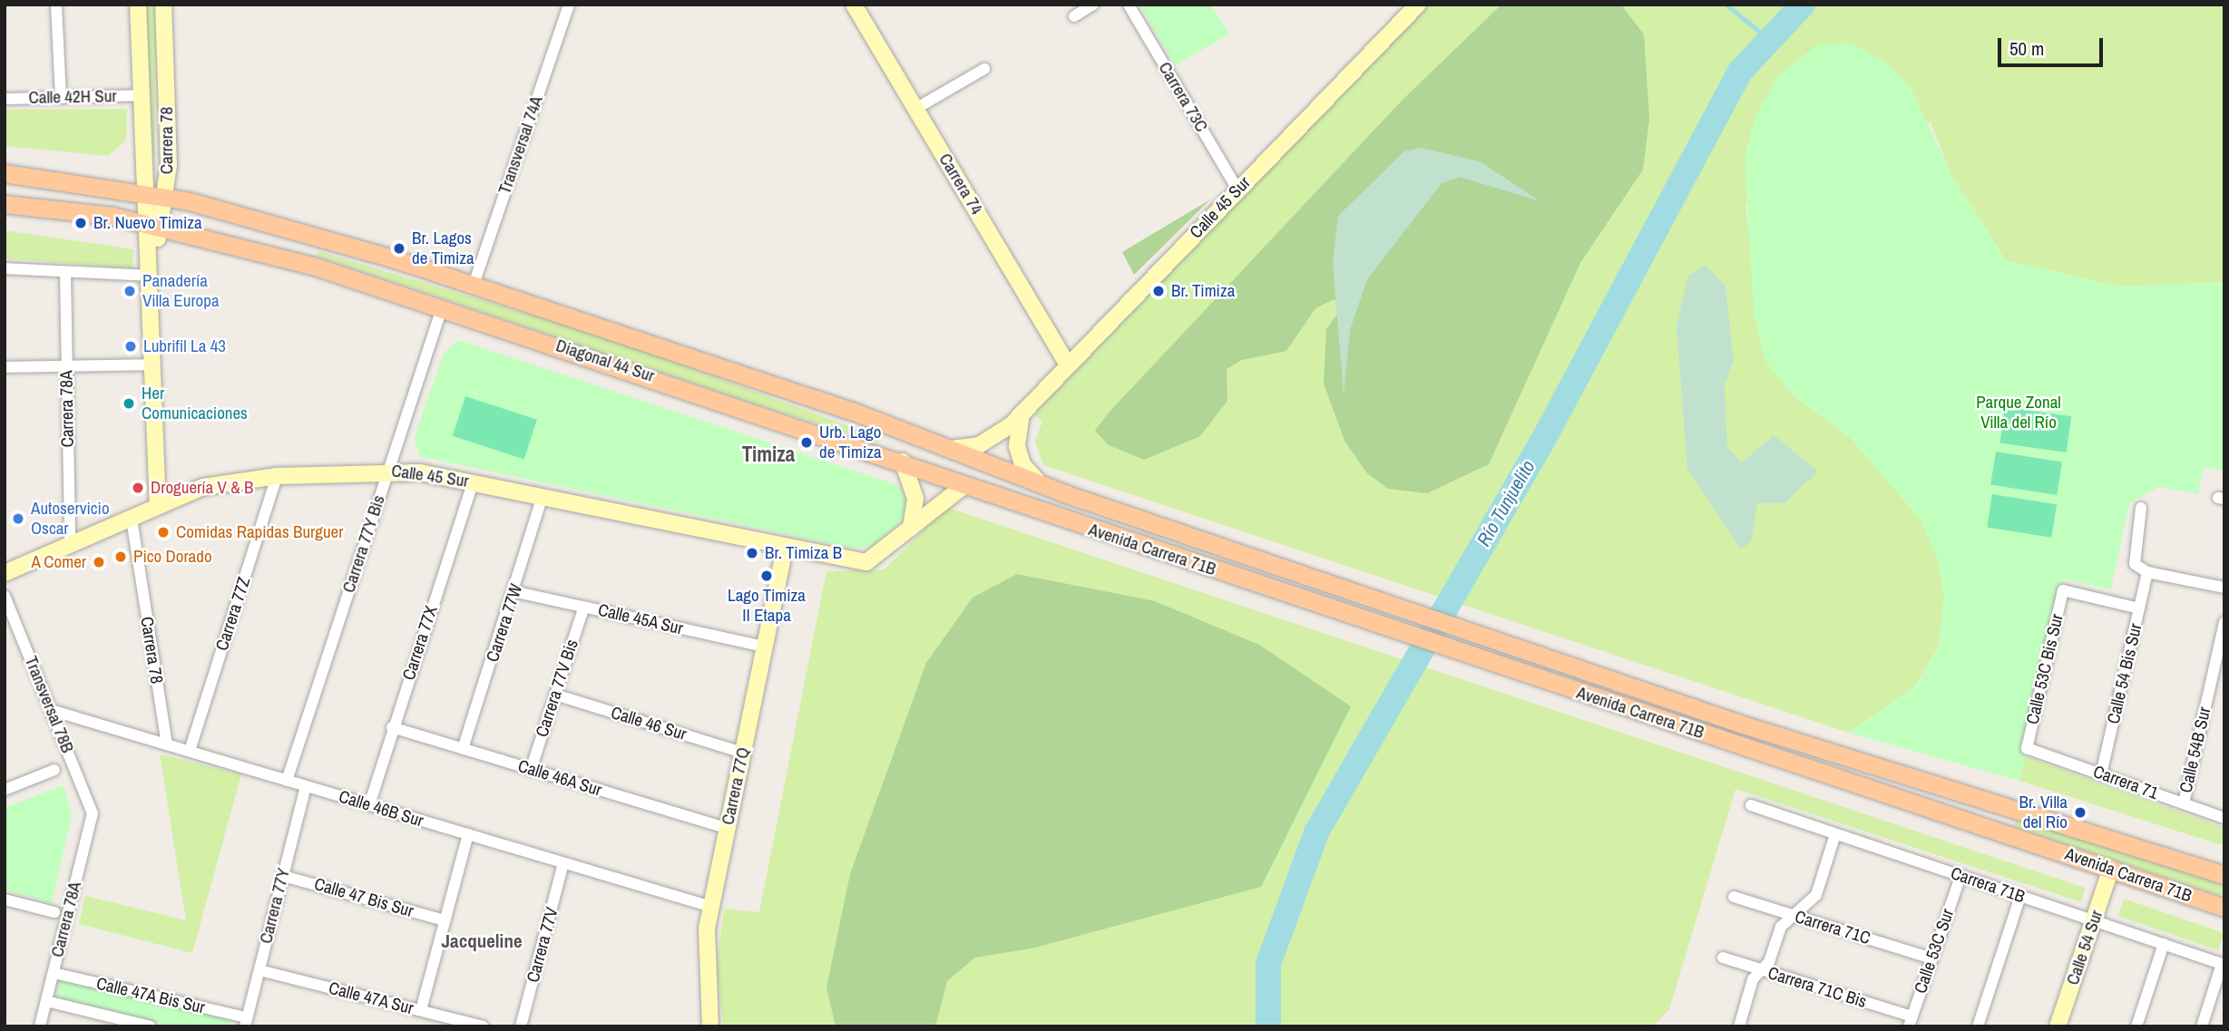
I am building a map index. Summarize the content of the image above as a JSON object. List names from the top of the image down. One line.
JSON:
{"streets":{"main road":["Diagonal 44 Sur","Avenida Carrera 71B"],"street":["Calle 42H Sur","Carrera 73C","Carrera 78","Transversal 74A","Carrera 74","Calle 45 Sur","Carrera 78A","Carrera 77Y Bis","Carrera 77Z","Calle 45A Sur","Carrera 77W","Carrera 77X","Calle 53C Bis Sur","Calle 54 Bis Sur","Carrera 77V Bis","Transversal 78B","Calle 46 Sur","Calle 54B Sur","Calle 46A Sur","Carrera 71","Carrera 77Q","Calle 46B Sur","Carrera 71B","Calle 47 Bis Sur","Carrera 77Y","Carrera 71C","Carrera 77V","Calle 54 Sur","Calle 53C Sur","Carrera 71C Bis","Calle 47A Bis Sur","Calle 47A Sur"]},"crossings":[["Calle 42H Sur","Carrera 78"],["Carrera 73C","Calle 45 Sur"],["Carrera 78","Calle 45 Sur"],["Carrera 78","Diagonal 44 Sur"],["Carrera 78","Calle 46B Sur"],["Transversal 74A","Diagonal 44 Sur"],["Carrera 74","Calle 45 Sur"],["Calle 45 Sur","Diagonal 44 Sur"],["Calle 45 Sur","Carrera 78A"],["Calle 45 Sur","Carrera 77Y Bis"],["Calle 45 Sur","Carrera 77Z"],["Calle 45 Sur","Carrera 77W"],["Calle 45 Sur","Carrera 77X"],["Calle 45 Sur","Carrera 77Q"],["Diagonal 44 Sur","Carrera 77Y Bis"],["Diagonal 44 Sur","Avenida Carrera 71B"],["Carrera 78A","Transversal 78B"],["Carrera 78A","Calle 47A Bis Sur"],["Carrera 77Y Bis","Calle 46B Sur"],["Avenida Carrera 71B","Calle 54 Sur"],["Carrera 77Z","Calle 46B Sur"],["Calle 45A Sur","Carrera 77W"],["Calle 45A Sur","Carrera 77V Bis"],["Calle 45A Sur","Carrera 77Q"],["Carrera 77W","Calle 46A Sur"],["Carrera 77X","Calle 46A Sur"],["Carrera 77X","Calle 46B Sur"],["Calle 53C Bis Sur","Calle 54 Bis Sur"],["Calle 53C Bis Sur","Carrera 71"],["Calle 54 Bis Sur","Carrera 71"],["Carrera 77V Bis","Calle 46 Sur"],["Carrera 77V Bis","Calle 46A Sur"],["Transversal 78B","Calle 46B Sur"],["Calle 46 Sur","Carrera 77Q"],["Calle 54B Sur","Carrera 71"],["Calle 46A Sur","Carrera 77Q"],["Carrera 77Q","Calle 46B Sur"],["Calle 46B Sur","Carrera 77Y"],["Calle 46B Sur","Carrera 77V"],["Carrera 71B","Calle 54 Sur"],["Carrera 71B","Calle 53C Sur"],["Calle 47 Bis Sur","Carrera 77Y"],["Carrera 77Y","Calle 47A Bis Sur"],["Carrera 77Y","Calle 47A Sur"],["Carrera 71C","Calle 53C Sur"],["Calle 53C Sur","Carrera 71C Bis"]],"districts":["Timiza","Jacqueline"],"water":["Río Tunjuelito"],"parks":["Parque Zonal Villa del Río"],"places":["Br. Nuevo Timiza","Br. Lagos de Timiza","Panadería Villa Europa","Br. Timiza","Lubrifil La 43","Her Comunicaciones","Urb. Lago de Timiza","Droguería V & B","Autoservicio Oscar","Comidas Rapidas Burguer","Br. Timiza B","Pico Dorado","A Comer","Lago Timiza II Etapa","Br. Villa del Río"],"scale_bar":"50 m"}
